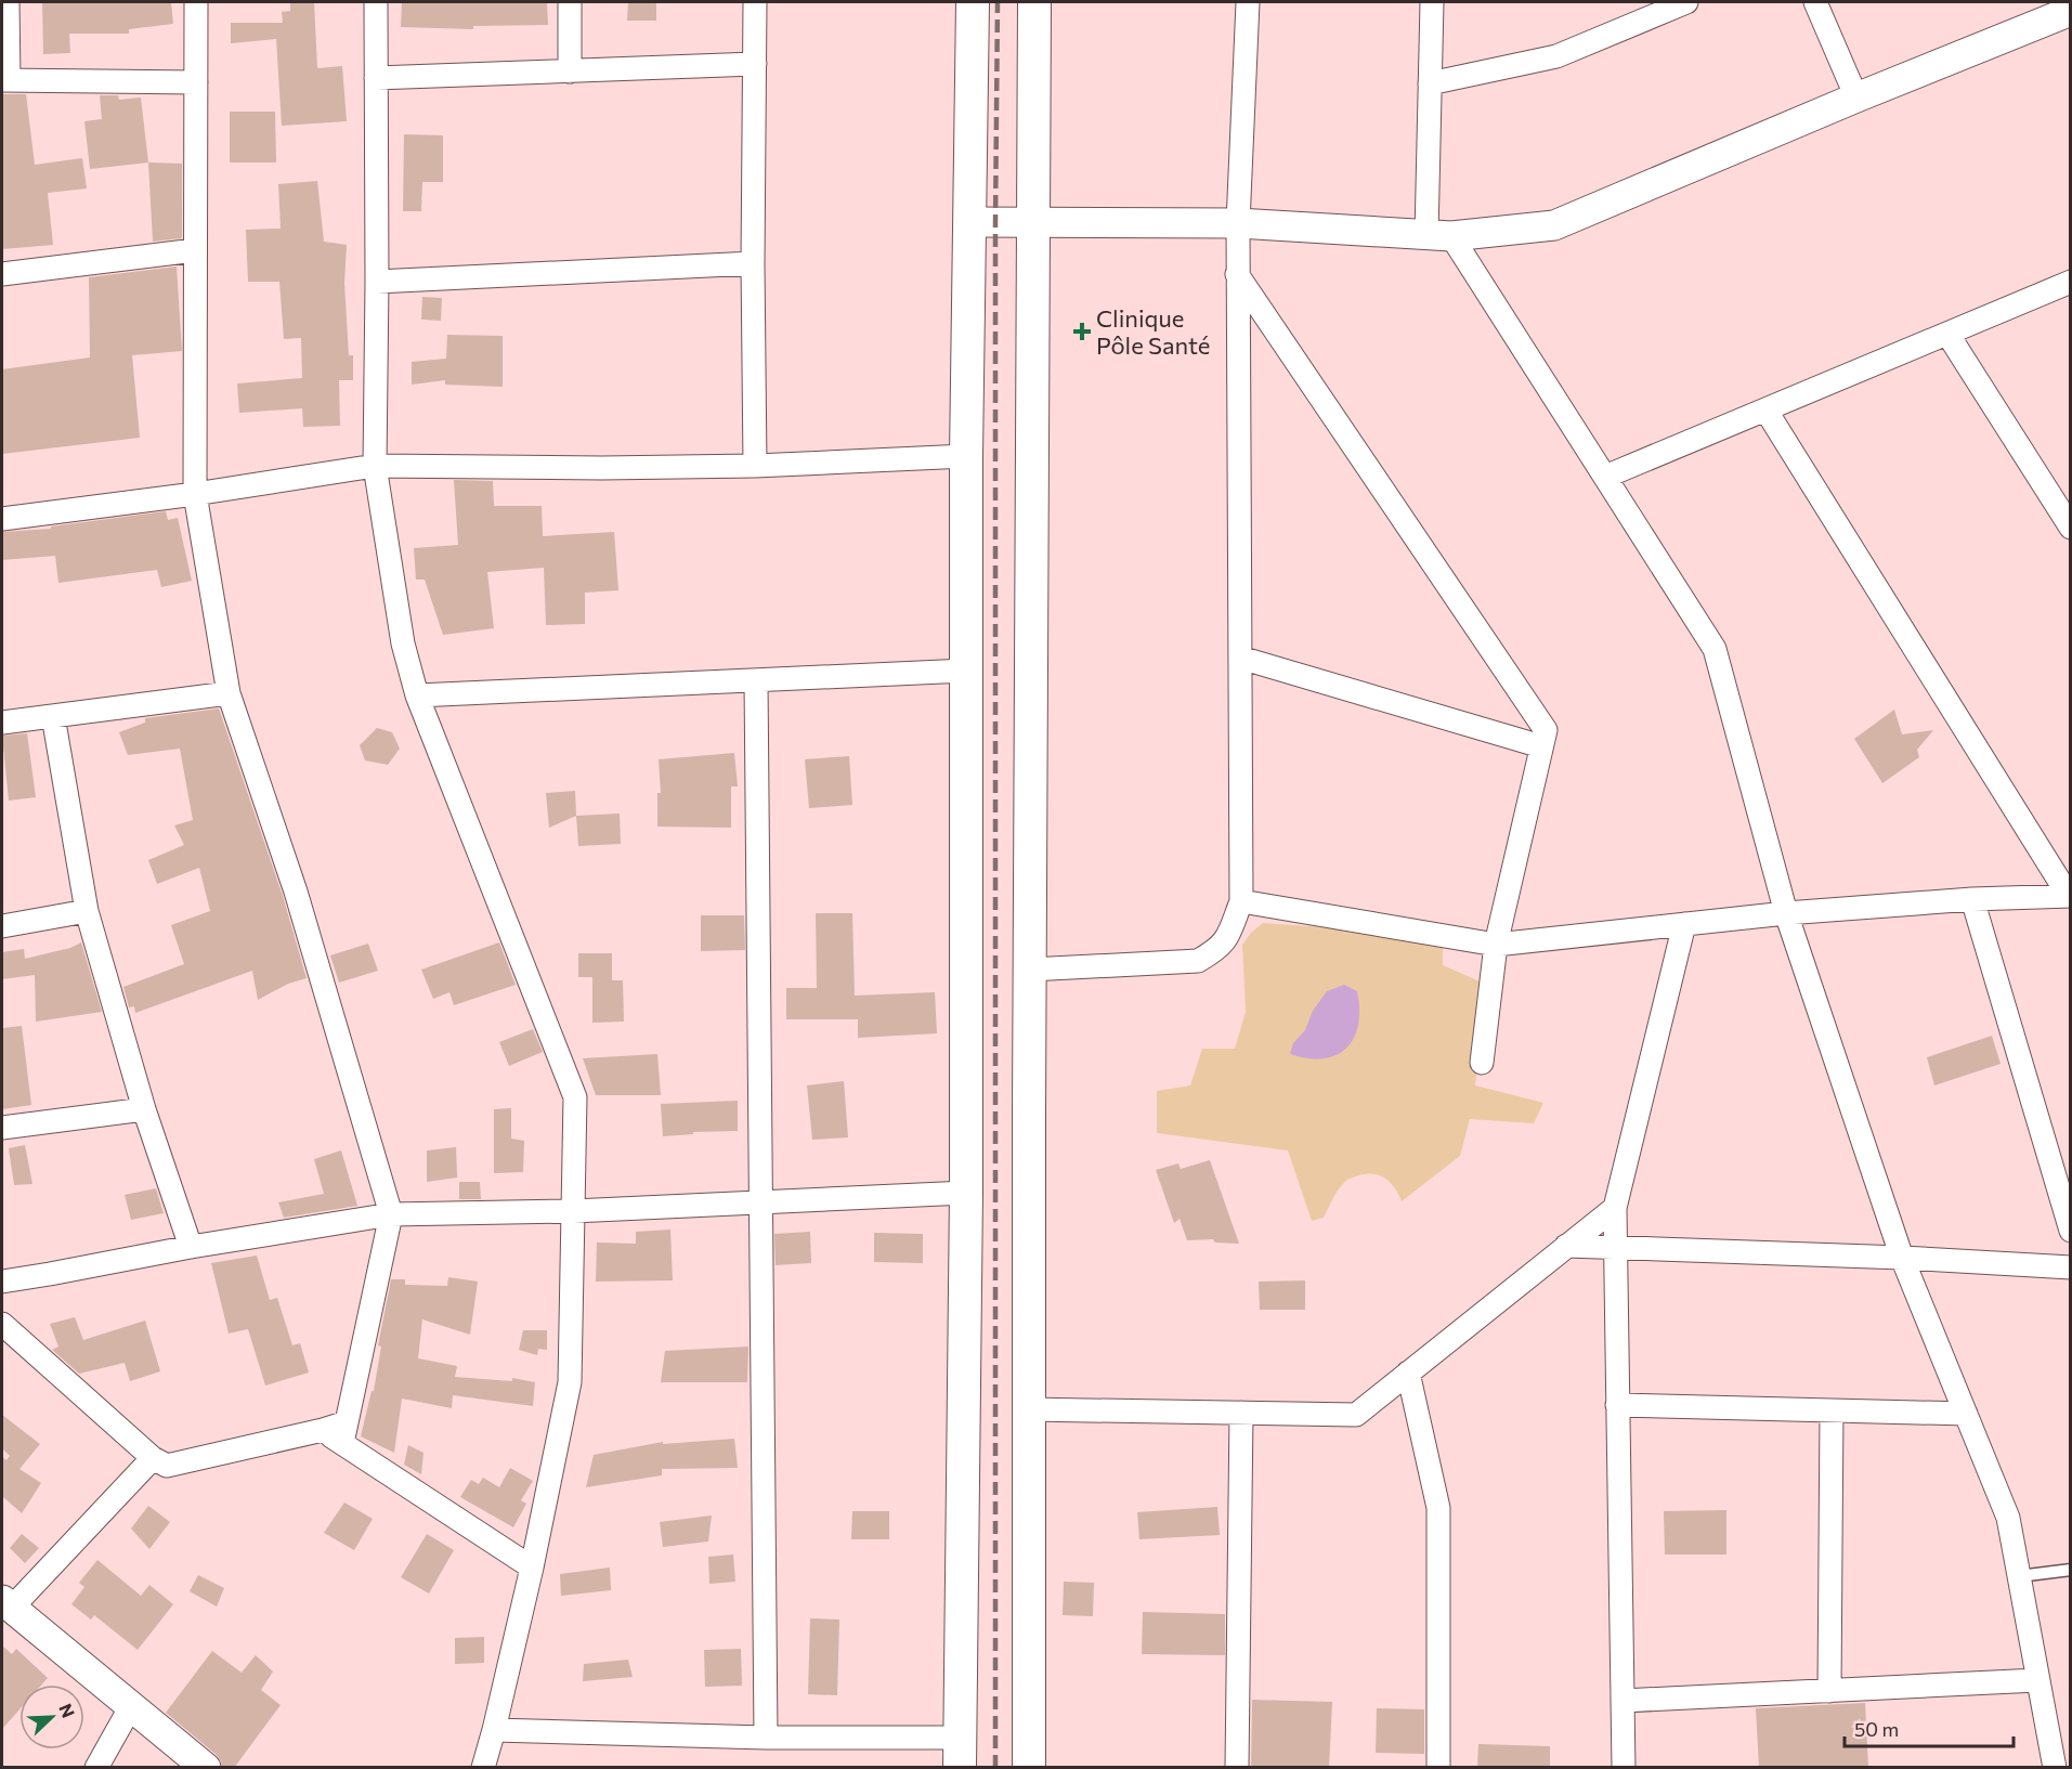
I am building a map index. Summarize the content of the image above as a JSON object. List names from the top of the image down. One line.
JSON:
{"places":{"health":["Clinique Pôle Santé"]},"scale_bar":"50 m","north":"top right"}
